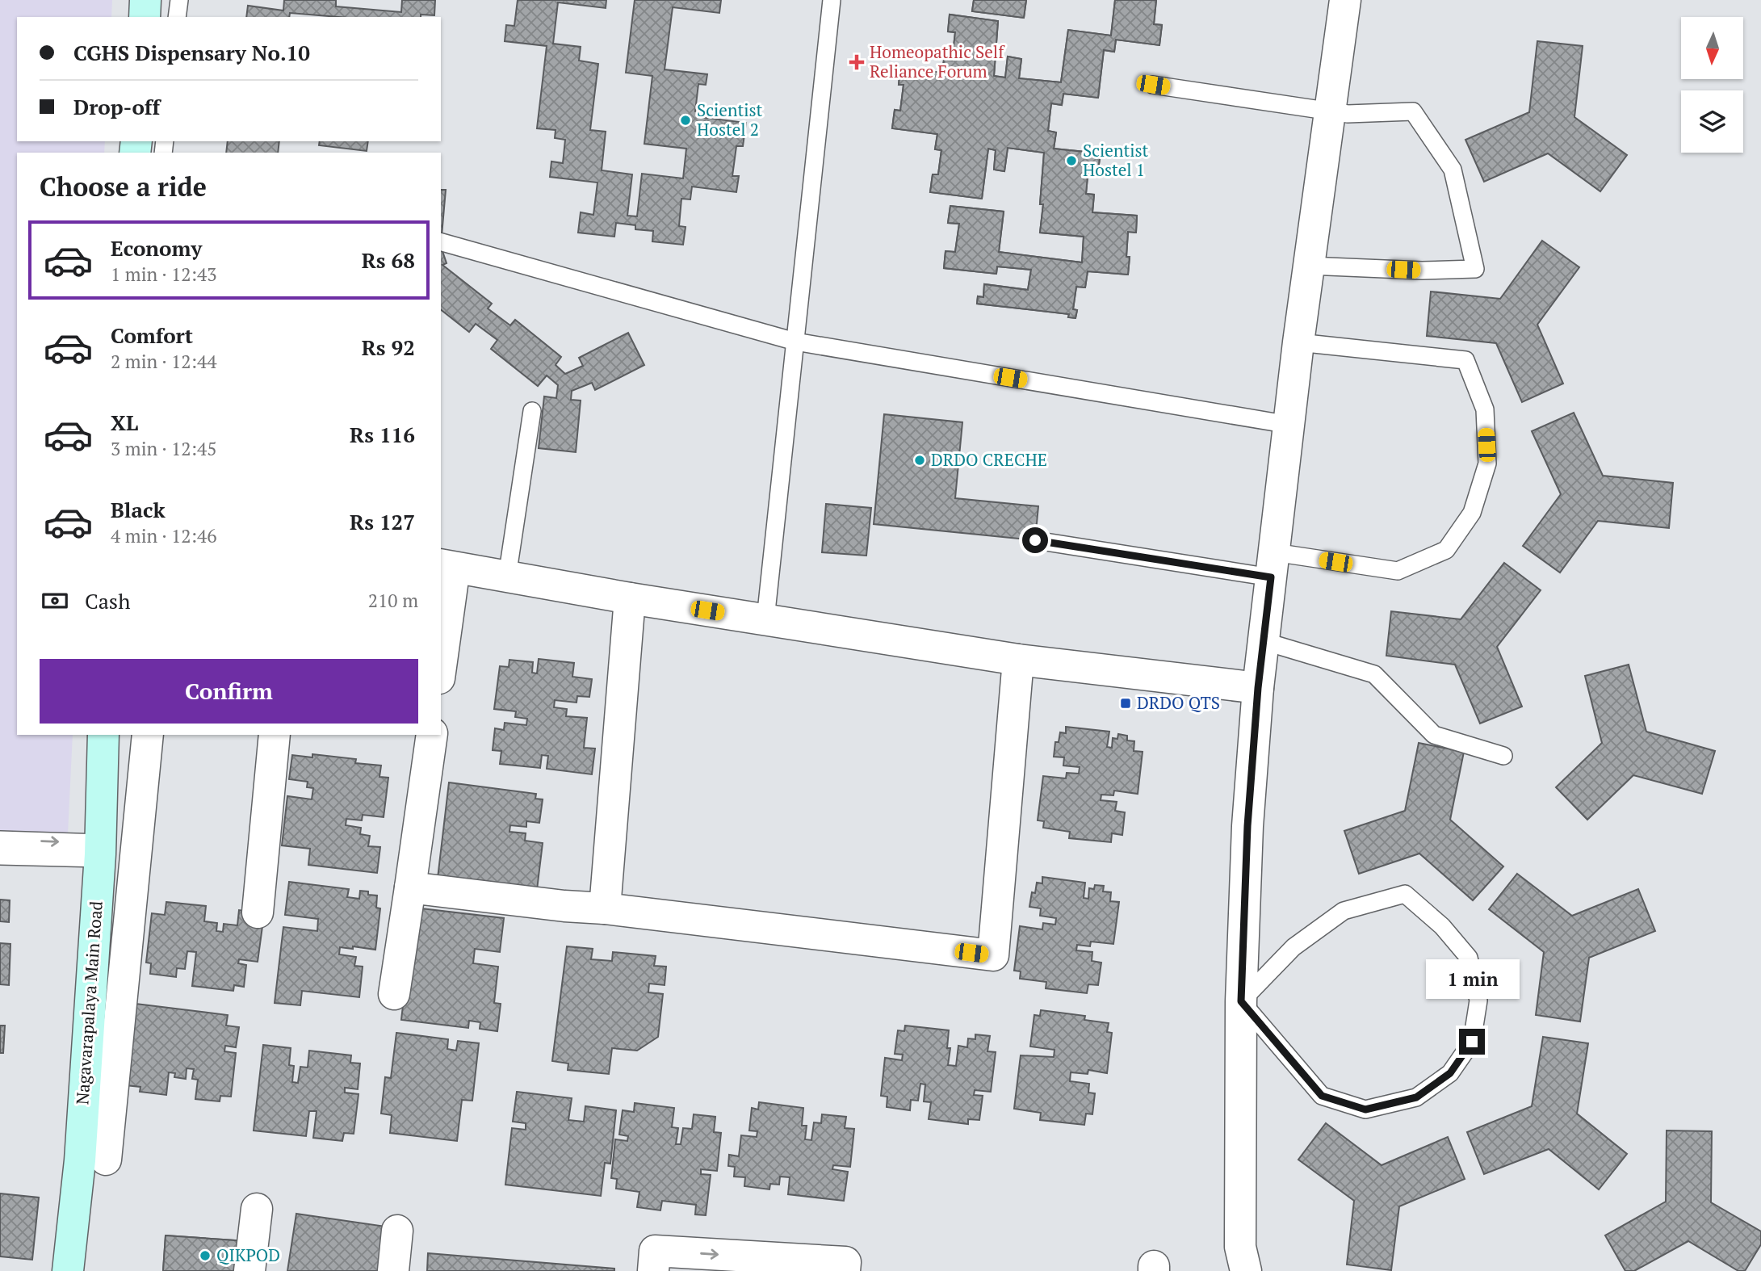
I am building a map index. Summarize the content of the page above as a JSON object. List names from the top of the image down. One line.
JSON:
{"streets":{"main road":["Nagavarapalaya Main Road"]},"places":{"health":["Homeopathic Self Reliance Forum"],"other":["Scientist Hostel 2","Scientist Hostel 1","DRDO CRECHE","QIKPOD"],"transit":["DRDO QTS"]},"north":"bottom","page":{"banner":["CGHS Dispensary No.10","Drop-off"],"heading":"Choose a ride","list":[{"name":"Economy","note":"1 min · 12:43","value":"Rs 68"},{"name":"Comfort","note":"2 min · 12:44","value":"Rs 92"},{"name":"XL","note":"3 min · 12:45","value":"Rs 116"},{"name":"Black","note":"4 min · 12:46","value":"Rs 127"}],"pay":["Cash","210 m"],"buttons":"Confirm","bubble":"1 min"}}
